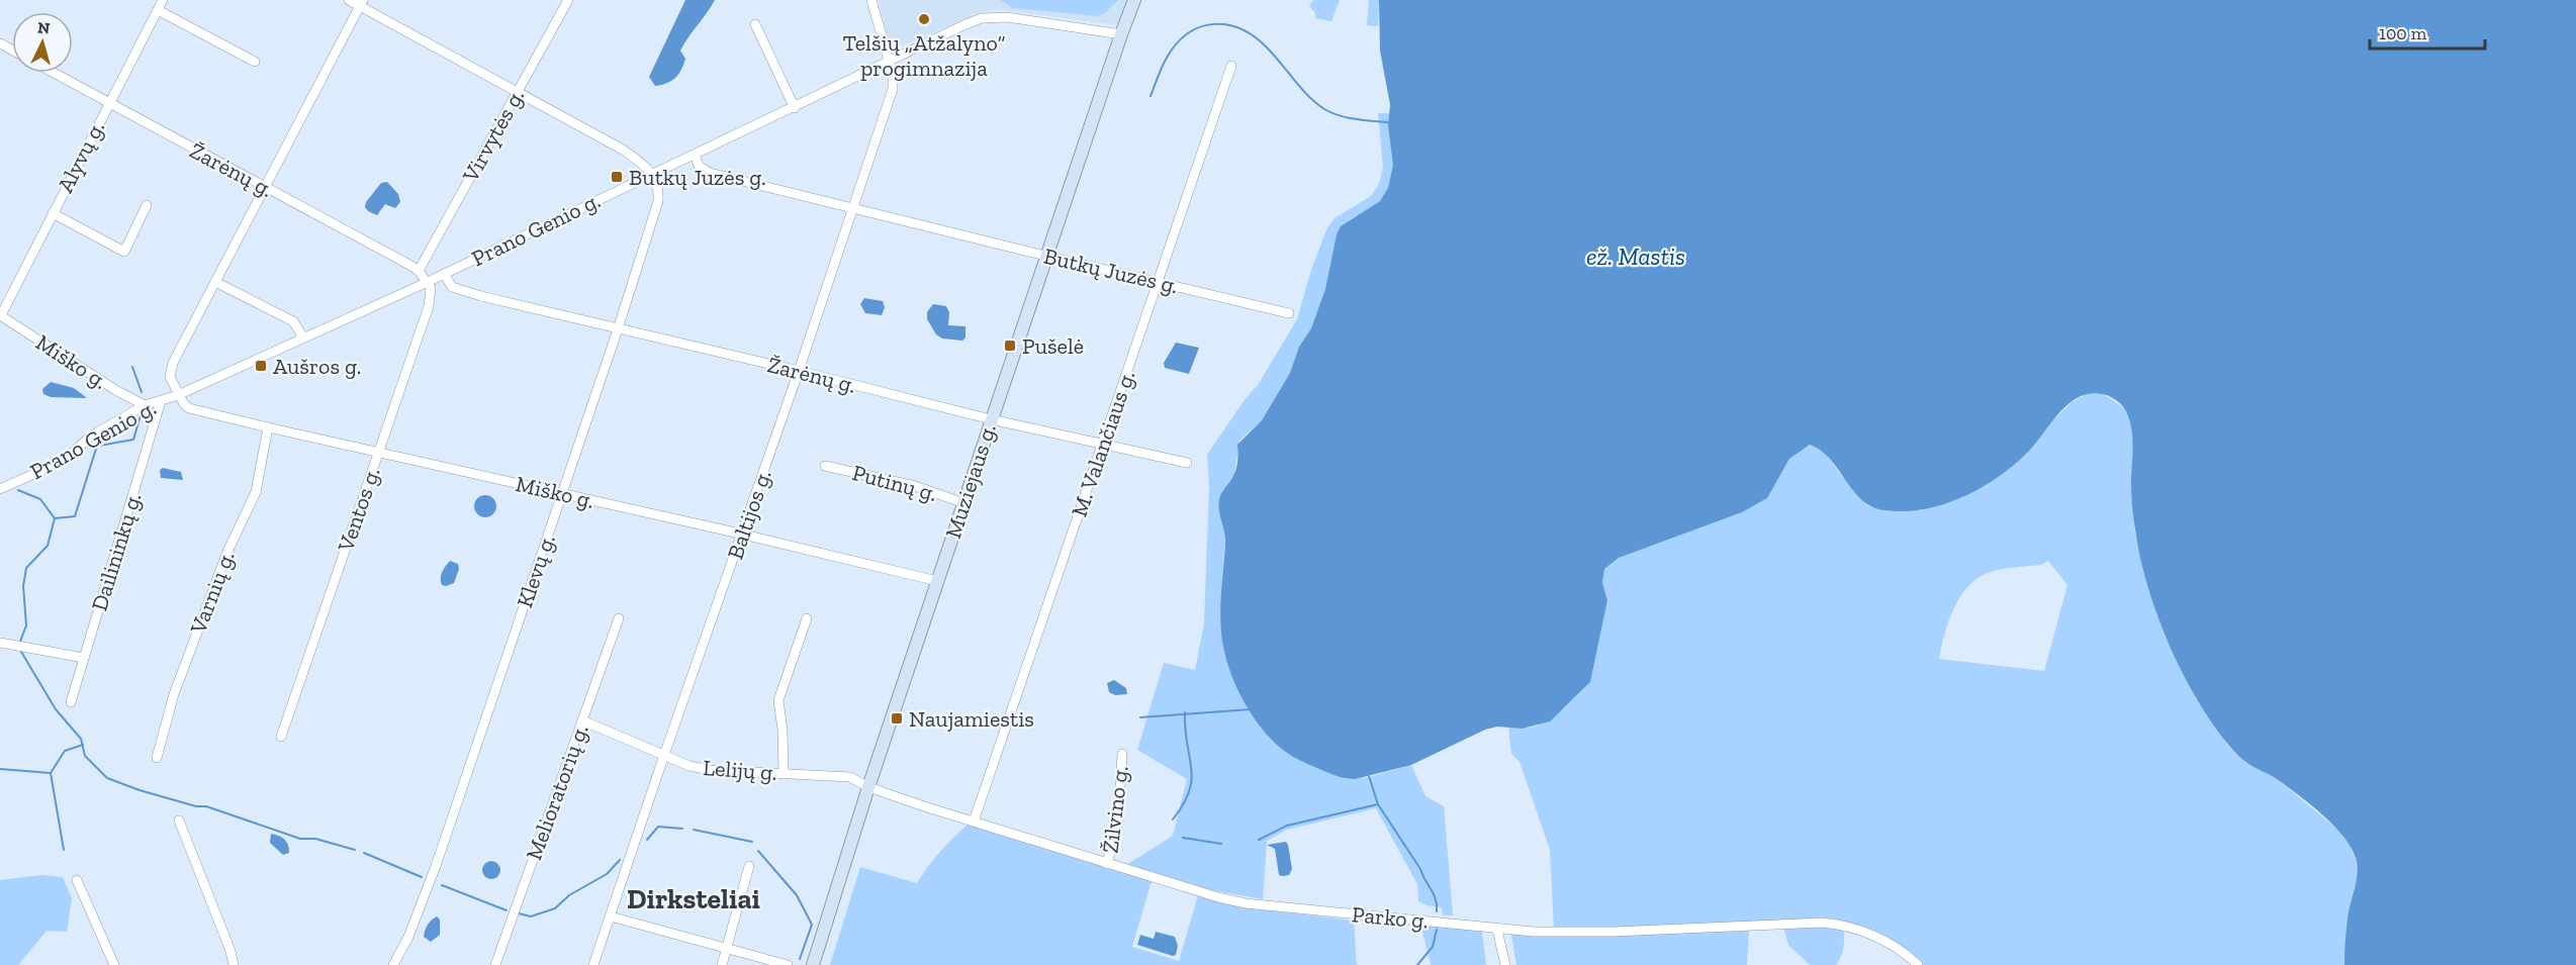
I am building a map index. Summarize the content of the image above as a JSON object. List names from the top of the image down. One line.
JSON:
{"streets":{"main road":["Muziejaus g."],"street":["Virvytės g.","Alyvų g.","Žarėnų g.","Prano Genio g.","Butkų Juzės g.","Miško g.","M. Valančiaus g.","Putinų g.","Ventos g.","Baltijos g.","Dailininkų g.","Klevų g.","Varnių g.","Lelijų g.","Melioratorių g.","Žilvino g.","Parko g."]},"crossings":[["Virvytės g.","Žarėnų g."],["Alyvų g.","Žarėnų g."],["Alyvų g.","Miško g."],["Žarėnų g.","Prano Genio g."],["Žarėnų g.","M. Valančiaus g."],["Žarėnų g.","Muziejaus g."],["Žarėnų g.","Ventos g."],["Žarėnų g.","Baltijos g."],["Žarėnų g.","Klevų g."],["Prano Genio g.","Butkų Juzės g."],["Prano Genio g.","Miško g."],["Prano Genio g.","Muziejaus g."],["Prano Genio g.","Ventos g."],["Prano Genio g.","Baltijos g."],["Prano Genio g.","Dailininkų g."],["Prano Genio g.","Klevų g."],["Butkų Juzės g.","M. Valančiaus g."],["Butkų Juzės g.","Muziejaus g."],["Butkų Juzės g.","Baltijos g."],["Miško g.","Muziejaus g."],["Miško g.","Ventos g."],["Miško g.","Baltijos g."],["Miško g.","Klevų g."],["Miško g.","Varnių g."],["M. Valančiaus g.","Parko g."],["Muziejaus g.","Putinų g."],["Muziejaus g.","Lelijų g."],["Muziejaus g.","Parko g."],["Baltijos g.","Lelijų g."],["Lelijų g.","Melioratorių g."],["Lelijų g.","Parko g."],["Žilvino g.","Parko g."]],"districts":["Dirksteliai"],"water":["ež. Mastis"],"places":{"other":["Telšių „Atžalyno“ progimnazija"],"transit":["Butkų Juzės g.","Pušelė","Aušros g.","Naujamiestis"]},"scale_bar":"100 m","north":"top"}
